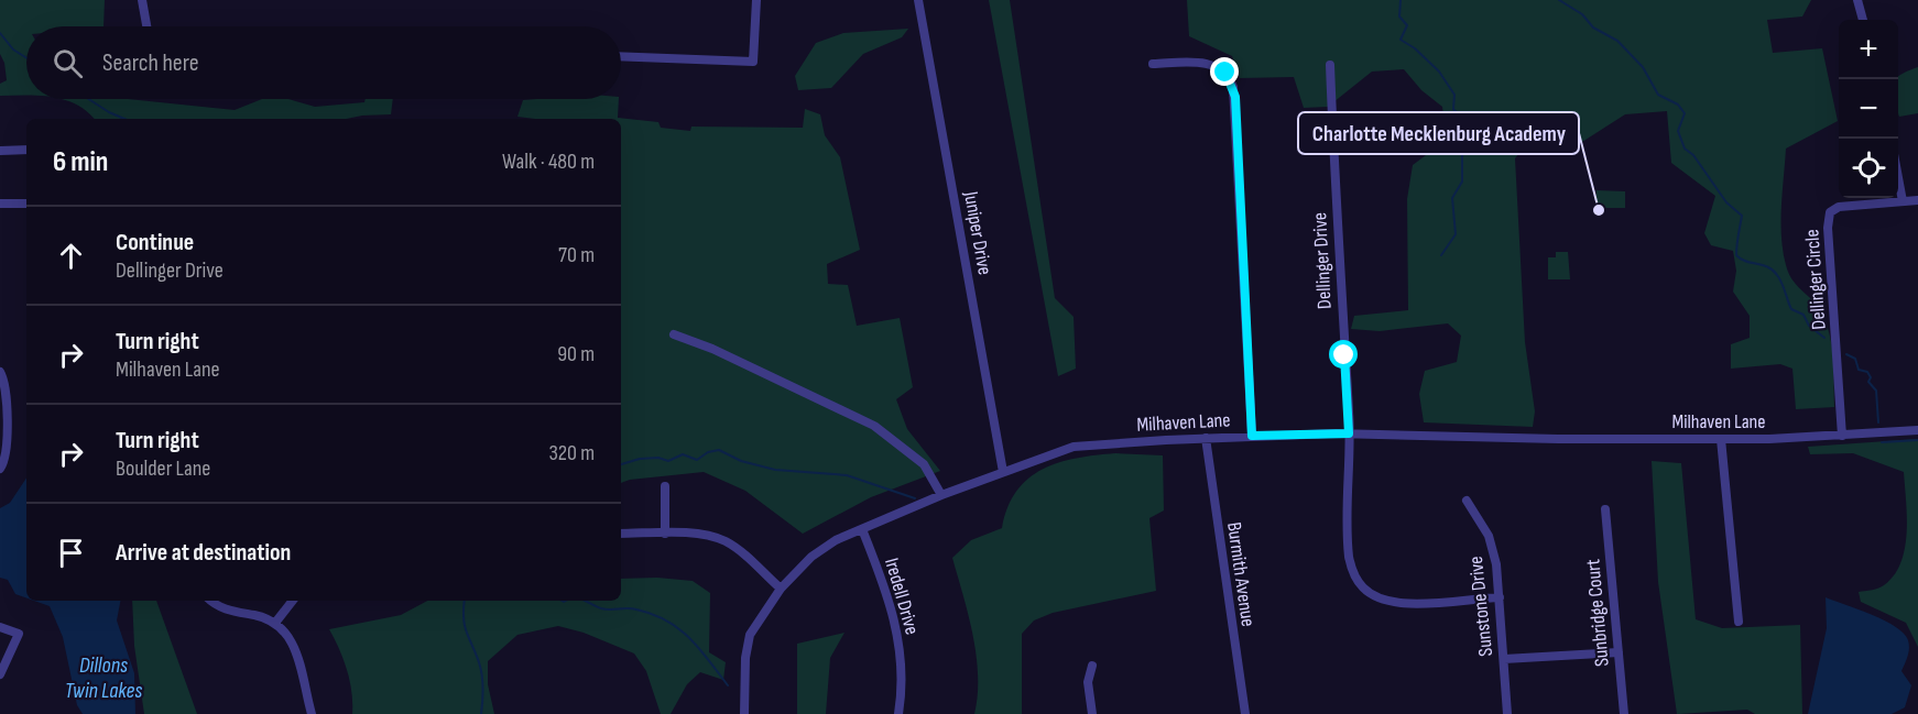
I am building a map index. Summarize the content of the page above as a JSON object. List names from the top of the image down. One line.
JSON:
{"streets":{"street":["Juniper Drive","Dellinger Drive","Dellinger Circle","Milhaven Lane","Burmith Avenue","Iredell Drive","Sunstone Drive","Sunbridge Court"]},"crossings":[["Juniper Drive","Milhaven Lane"],["Dellinger Drive","Milhaven Lane"],["Dellinger Drive","Sunstone Drive"],["Dellinger Circle","Milhaven Lane"],["Milhaven Lane","Burmith Avenue"],["Milhaven Lane","Iredell Drive"]],"water":["Dillons Twin Lakes"],"places":["Charlotte Mecklenburg Academy"],"page":{"map_buttons":["+","−"],"search":"Search here","heading":["6 min","Walk · 480 m"],"list":[["Continue","Dellinger Drive","70 m"],["Turn right","Milhaven Lane","90 m"],["Turn right","Boulder Lane","320 m"],"Arrive at destination"]}}
